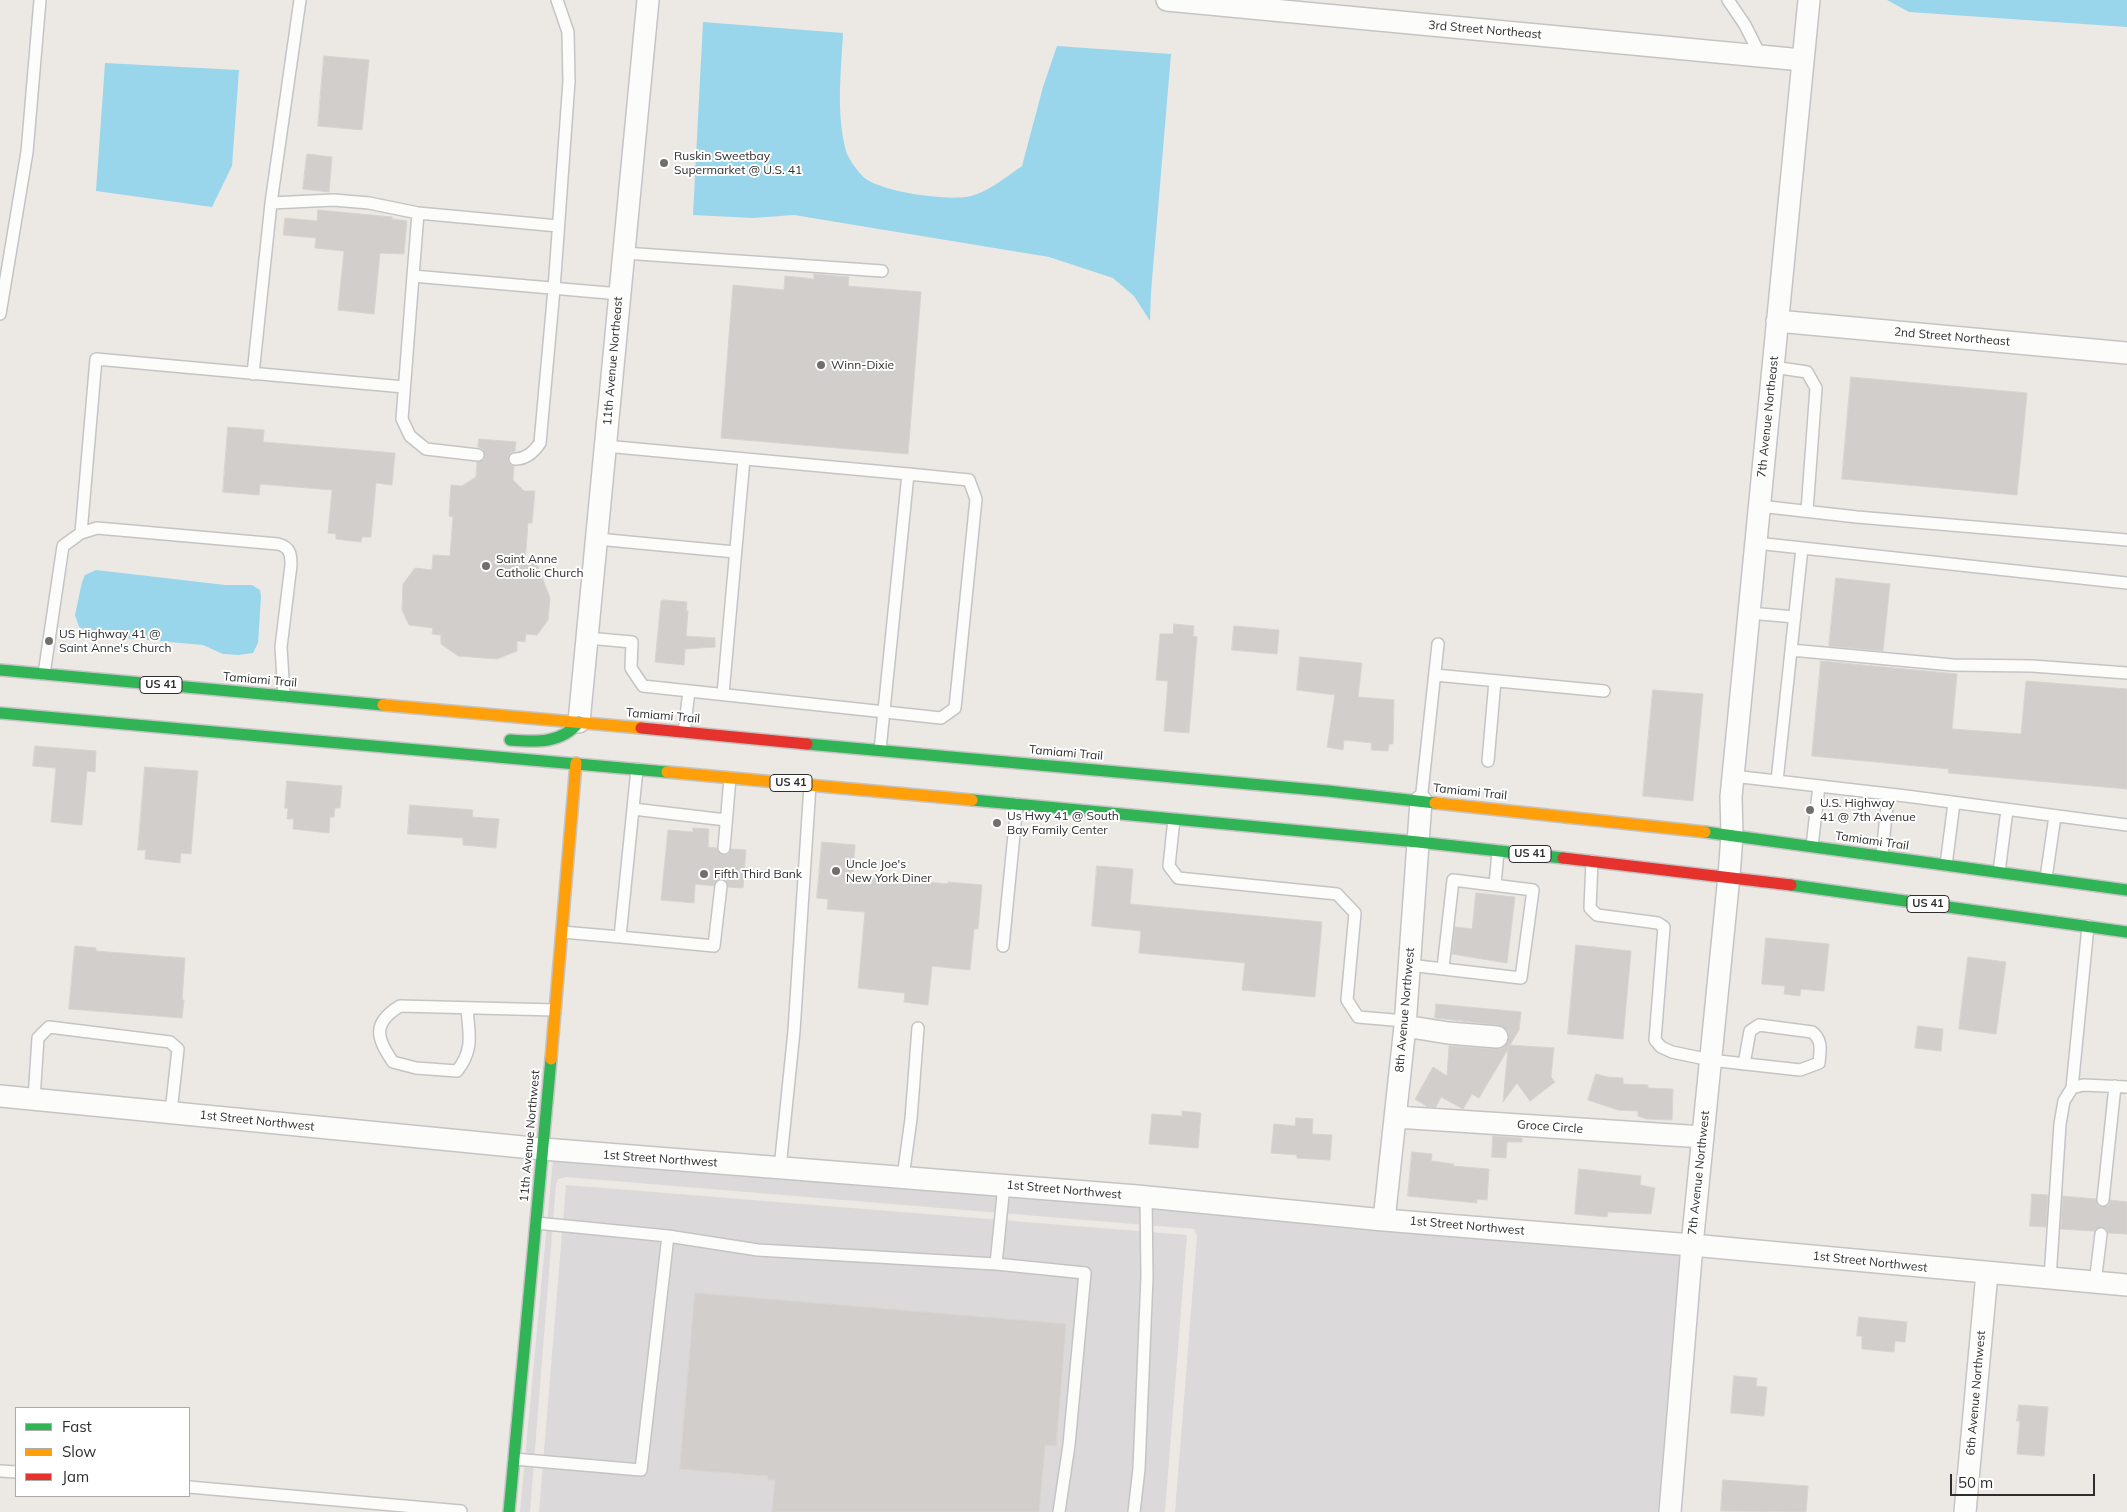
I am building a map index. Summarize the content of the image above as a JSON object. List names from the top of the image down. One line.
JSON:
{"streets":{"main road":["Tamiami Trail","US 41","11th Avenue Northwest"],"street":["3rd Street Northeast","2nd Street Northeast","11th Avenue Northeast","7th Avenue Northeast","8th Avenue Northwest","1st Street Northwest","Groce Circle","7th Avenue Northwest","6th Avenue Northwest"]},"crossings":[["3rd Street Northeast","7th Avenue Northeast"],["2nd Street Northeast","7th Avenue Northeast"],["11th Avenue Northeast","Tamiami Trail"],["7th Avenue Northeast","Tamiami Trail"],["7th Avenue Northeast","7th Avenue Northwest"],["Tamiami Trail","8th Avenue Northwest"],["Tamiami Trail","7th Avenue Northwest"],["US 41","8th Avenue Northwest"],["US 41","11th Avenue Northwest"],["US 41","7th Avenue Northwest"],["8th Avenue Northwest","1st Street Northwest"],["8th Avenue Northwest","Groce Circle"],["1st Street Northwest","11th Avenue Northwest"],["1st Street Northwest","7th Avenue Northwest"],["1st Street Northwest","6th Avenue Northwest"],["Groce Circle","7th Avenue Northwest"]],"places":["Ruskin Sweetbay Supermarket @ U.S. 41","Winn-Dixie","Saint Anne Catholic Church","US Highway 41 @ Saint Anne's Church","U.S. Highway 41 @ 7th Avenue","Us Hwy 41 @ South Bay Family Center","Uncle Joe's New York Diner","Fifth Third Bank"],"legend":["Fast","Slow","Jam"],"scale_bar":"50 m"}
